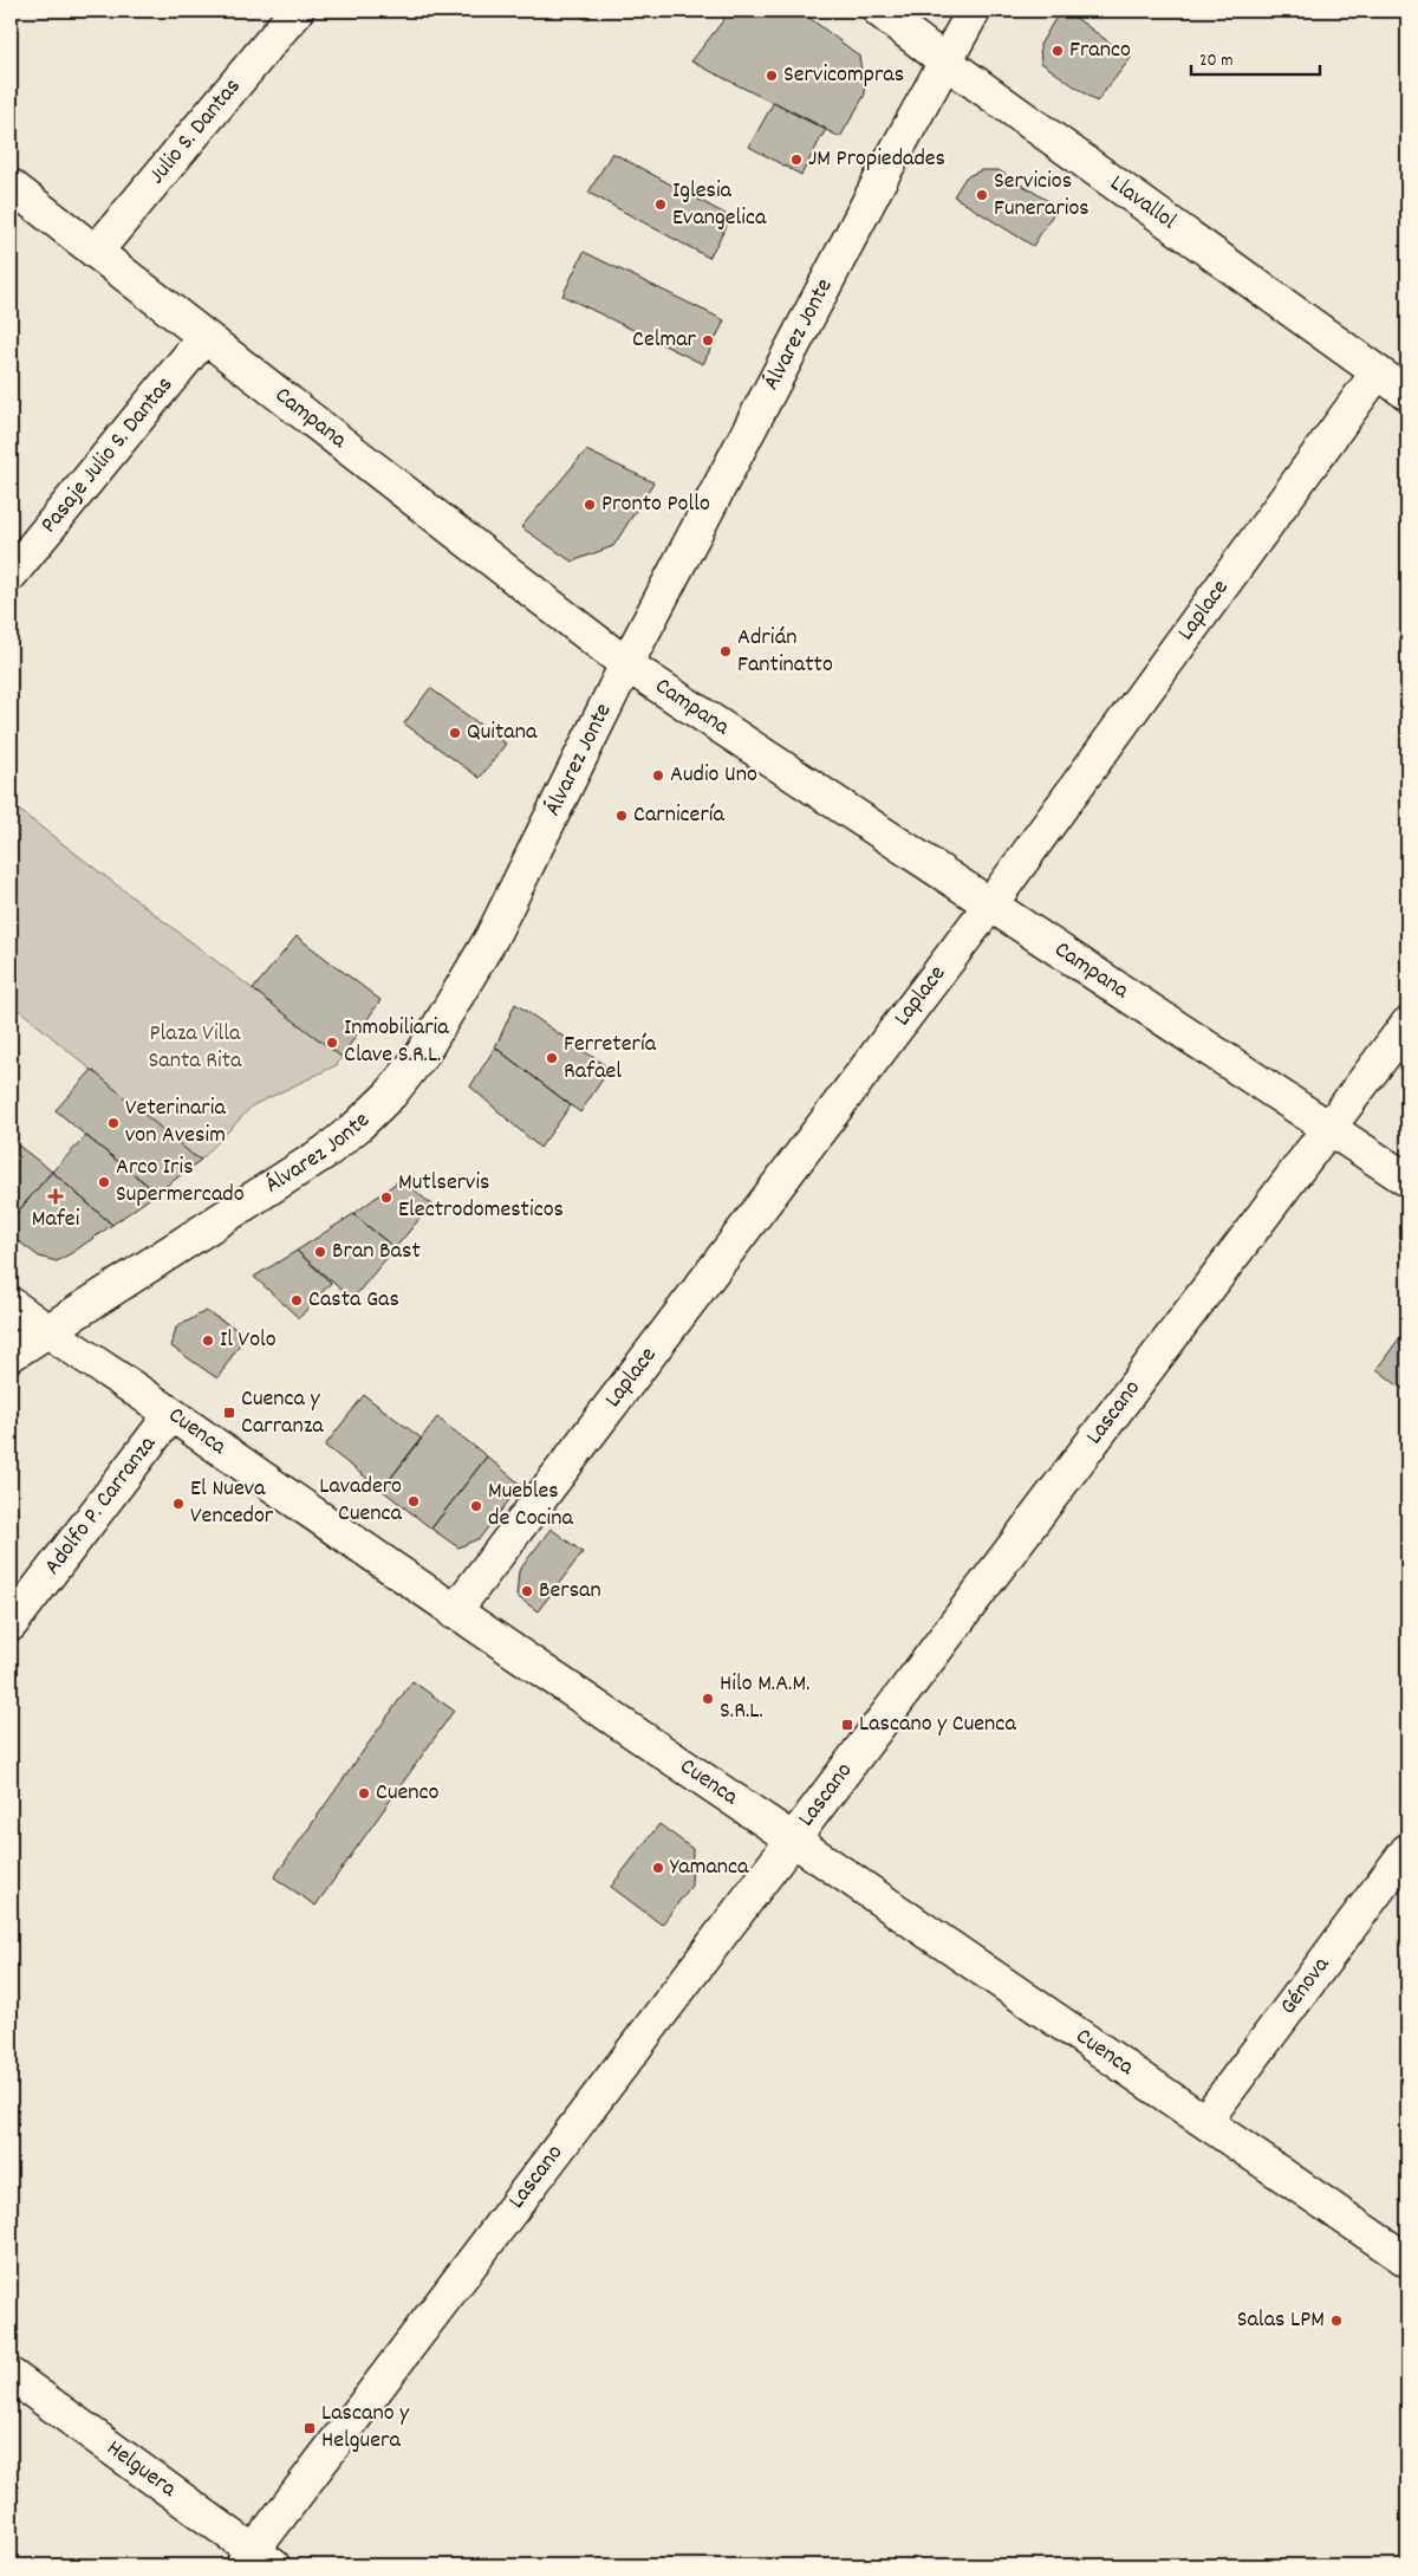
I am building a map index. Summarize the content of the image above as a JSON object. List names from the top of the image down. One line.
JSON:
{"streets":{"street":["Julio S. Dantas","Llavallol","Álvarez Jonte","Campana","Pasaje Julio S. Dantas","Laplace","Lascano","Cuenca","Adolfo P. Carranza","Génova","Helguera"]},"crossings":[["Julio S. Dantas","Campana"],["Llavallol","Álvarez Jonte"],["Llavallol","Laplace"],["Álvarez Jonte","Campana"],["Álvarez Jonte","Cuenca"],["Campana","Pasaje Julio S. Dantas"],["Campana","Laplace"],["Campana","Lascano"],["Laplace","Cuenca"],["Lascano","Cuenca"],["Lascano","Helguera"],["Cuenca","Adolfo P. Carranza"],["Cuenca","Génova"]],"parks":["Plaza Villa Santa Rita"],"places":{"other":["Franco","Servicompras","JM Propiedades","Servicios Funerarios","Iglesia Evangelica","Celmar","Pronto Pollo","Adrián Fantinatto","Quitana","Audio Uno","Carnicería","Inmobiliaria Clave S.R.L.","Ferretería Rafael","Veterinaria von Avesim","Arco Iris Supermercado","Mutlservis Electrodomesticos","Bran Bast","Casta Gas","Il Volo","Lavadero Cuenca","El Nueva Vencedor","Muebles de Cocina","Bersan","Hilo M.A.M. S.R.L.","Cuenco","Yamanca","Salas LPM"],"health":["Mafei"],"transit":["Cuenca y Carranza","Lascano y Cuenca","Lascano y Helguera"]},"scale_bar":"20 m"}
